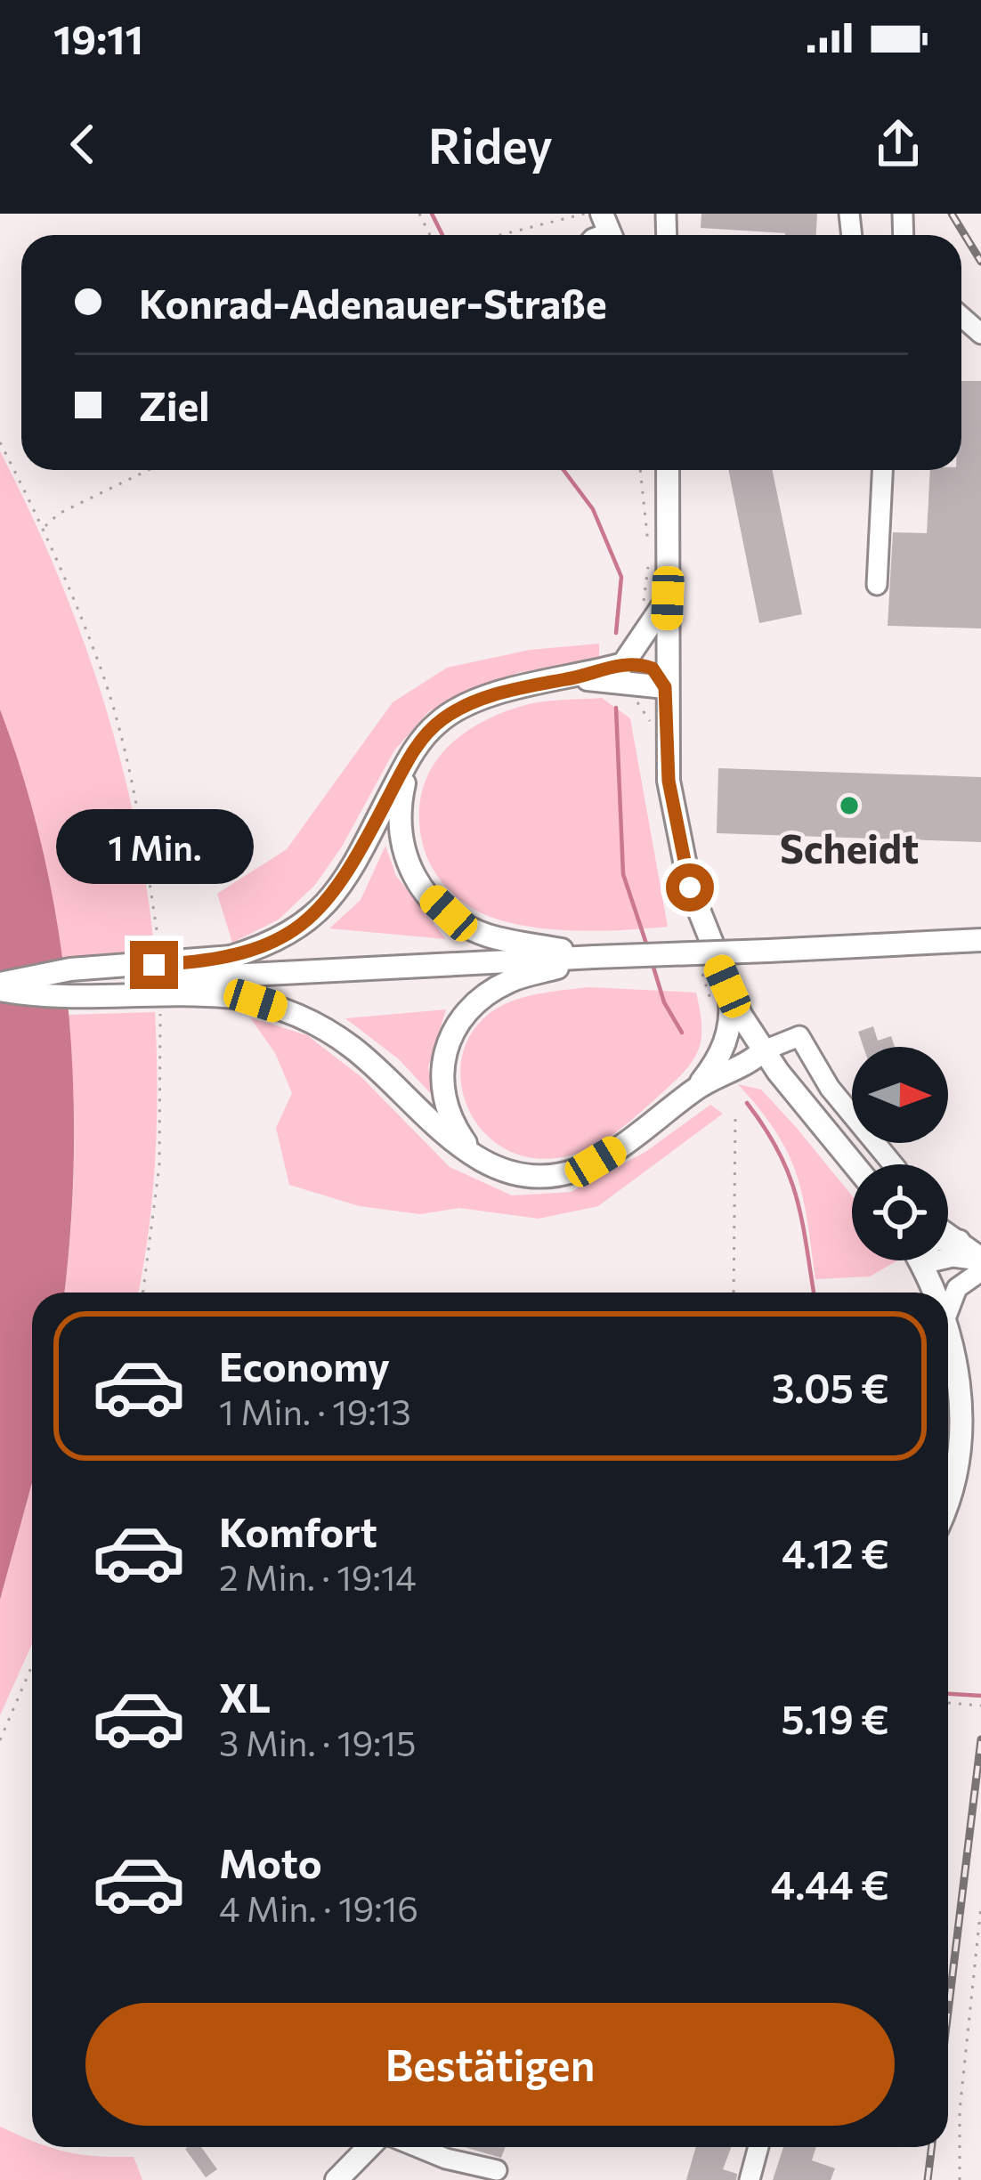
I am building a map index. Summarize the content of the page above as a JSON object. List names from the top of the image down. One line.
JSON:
{"places":["Scheidt"],"north":"right","page":{"status":"19:11","header":"Ridey","banner":["Konrad-Adenauer-Straße","Ziel"],"bubble":"1 Min.","list":[{"name":"Economy","note":"1 Min. · 19:13","value":"3.05 €"},{"name":"Komfort","note":"2 Min. · 19:14","value":"4.12 €"},{"name":"XL","note":"3 Min. · 19:15","value":"5.19 €"},{"name":"Moto","note":"4 Min. · 19:16","value":"4.44 €"}],"buttons":"Bestätigen"}}
